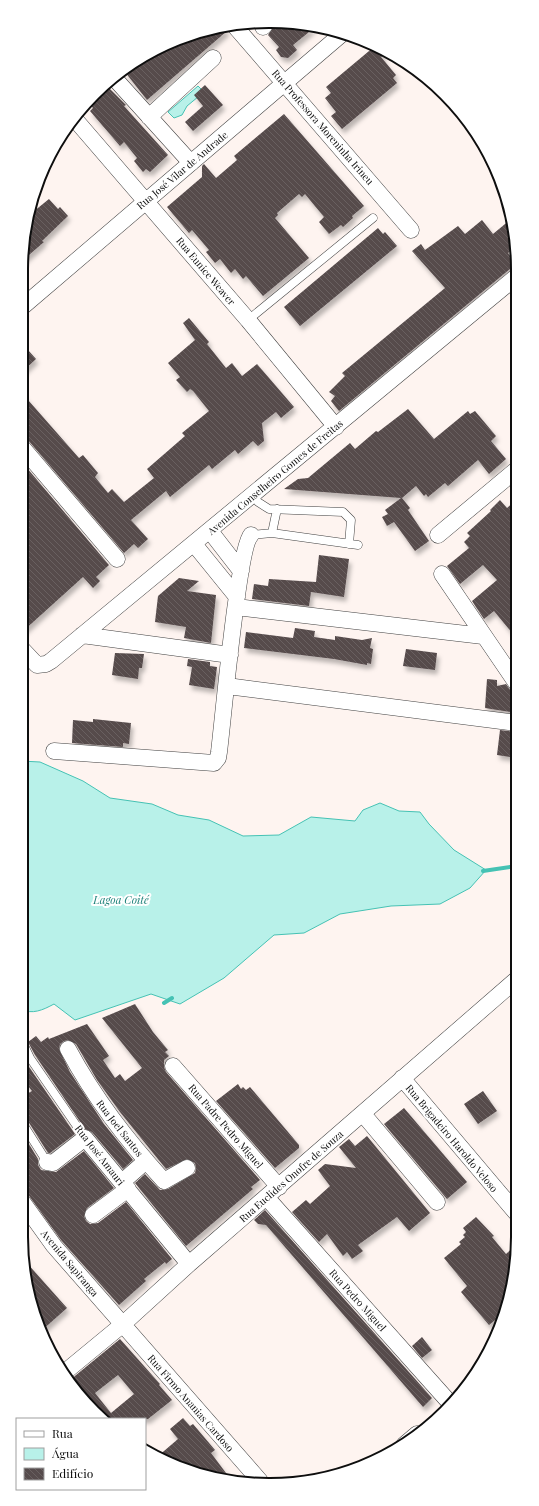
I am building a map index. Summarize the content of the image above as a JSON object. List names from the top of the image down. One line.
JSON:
{"streets":{"street":["Rua Professora Moreninha Irineu","Rua José Vilar de Andrade","Rua Eunice Weaver","Avenida Conselheiro Gomes de Freitas","Rua Padre Pedro Miguel","Rua Joel Santos","Rua Brigadeiro Haroldo Veloso","Rua José Amauri","Rua Euclides Onofre de Souza","Avenida Sapiranga","Rua Pedro Miguel","Rua Firmo Ananias Cardoso"]},"crossings":[["Rua Professora Moreninha Irineu","Rua José Vilar de Andrade"],["Rua José Vilar de Andrade","Rua Eunice Weaver"],["Rua Eunice Weaver","Avenida Conselheiro Gomes de Freitas"],["Rua Padre Pedro Miguel","Rua Euclides Onofre de Souza"],["Rua Brigadeiro Haroldo Veloso","Rua Euclides Onofre de Souza"],["Rua José Amauri","Rua Euclides Onofre de Souza"],["Rua Euclides Onofre de Souza","Avenida Sapiranga"],["Rua Euclides Onofre de Souza","Rua Pedro Miguel"],["Rua Euclides Onofre de Souza","Rua Firmo Ananias Cardoso"],["Avenida Sapiranga","Rua Firmo Ananias Cardoso"]],"water":["Lagoa Coité"],"legend":["Rua","Água","Edifício"]}
